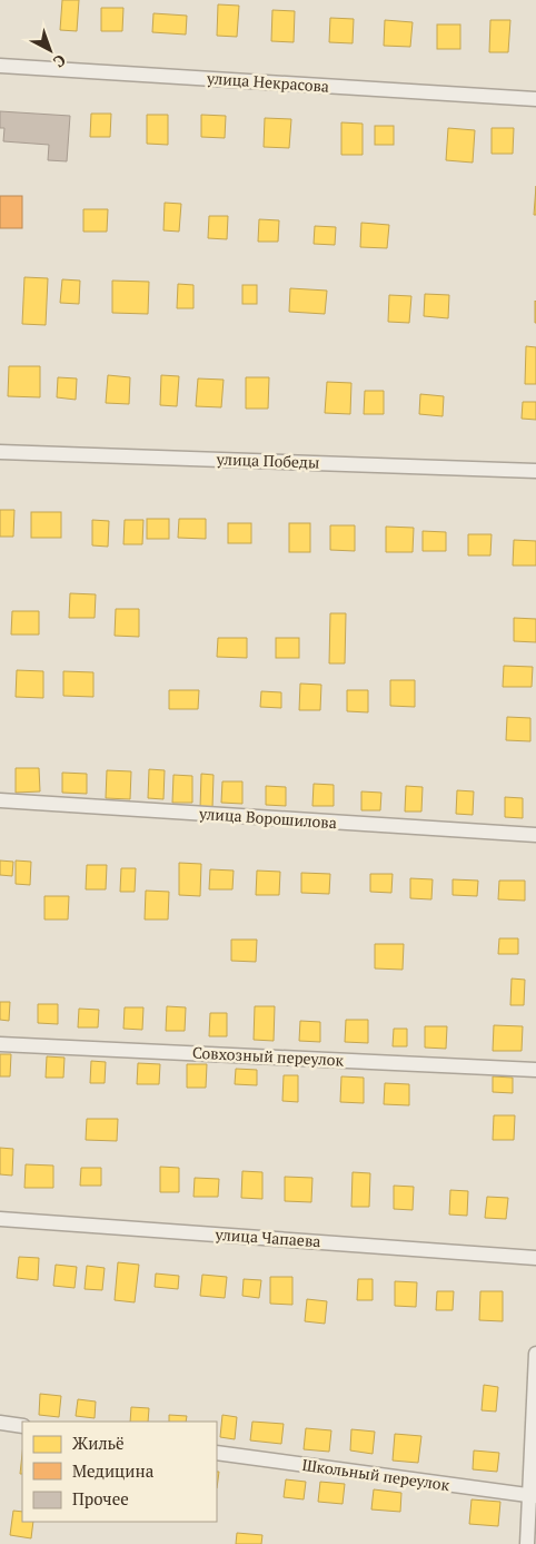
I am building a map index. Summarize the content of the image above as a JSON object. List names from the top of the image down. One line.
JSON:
{"streets":{"street":["улица Некрасова","улица Победы","улица Ворошилова","Совхозный переулок","улица Чапаева","Школьный переулок"]},"legend":["Жильё","Медицина","Прочее"],"north":"bottom right"}
